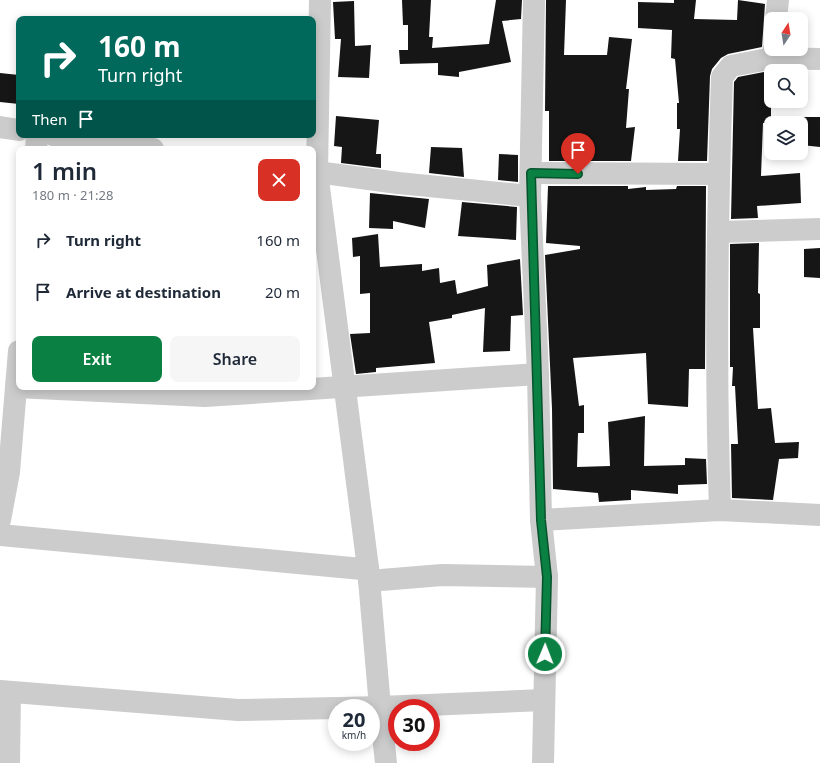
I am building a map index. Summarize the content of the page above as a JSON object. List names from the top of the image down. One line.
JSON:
{"north":"top","page":{"turn":["160 m","Turn right"],"then":"Then","heading":["1 min","180 m · 21:28"],"list":[{"name":"Turn right","value":"160 m"},{"name":"Arrive at destination","value":"20 m"}],"buttons":["Exit","Share"],"speed":"20 km/h","limit":"30"}}
